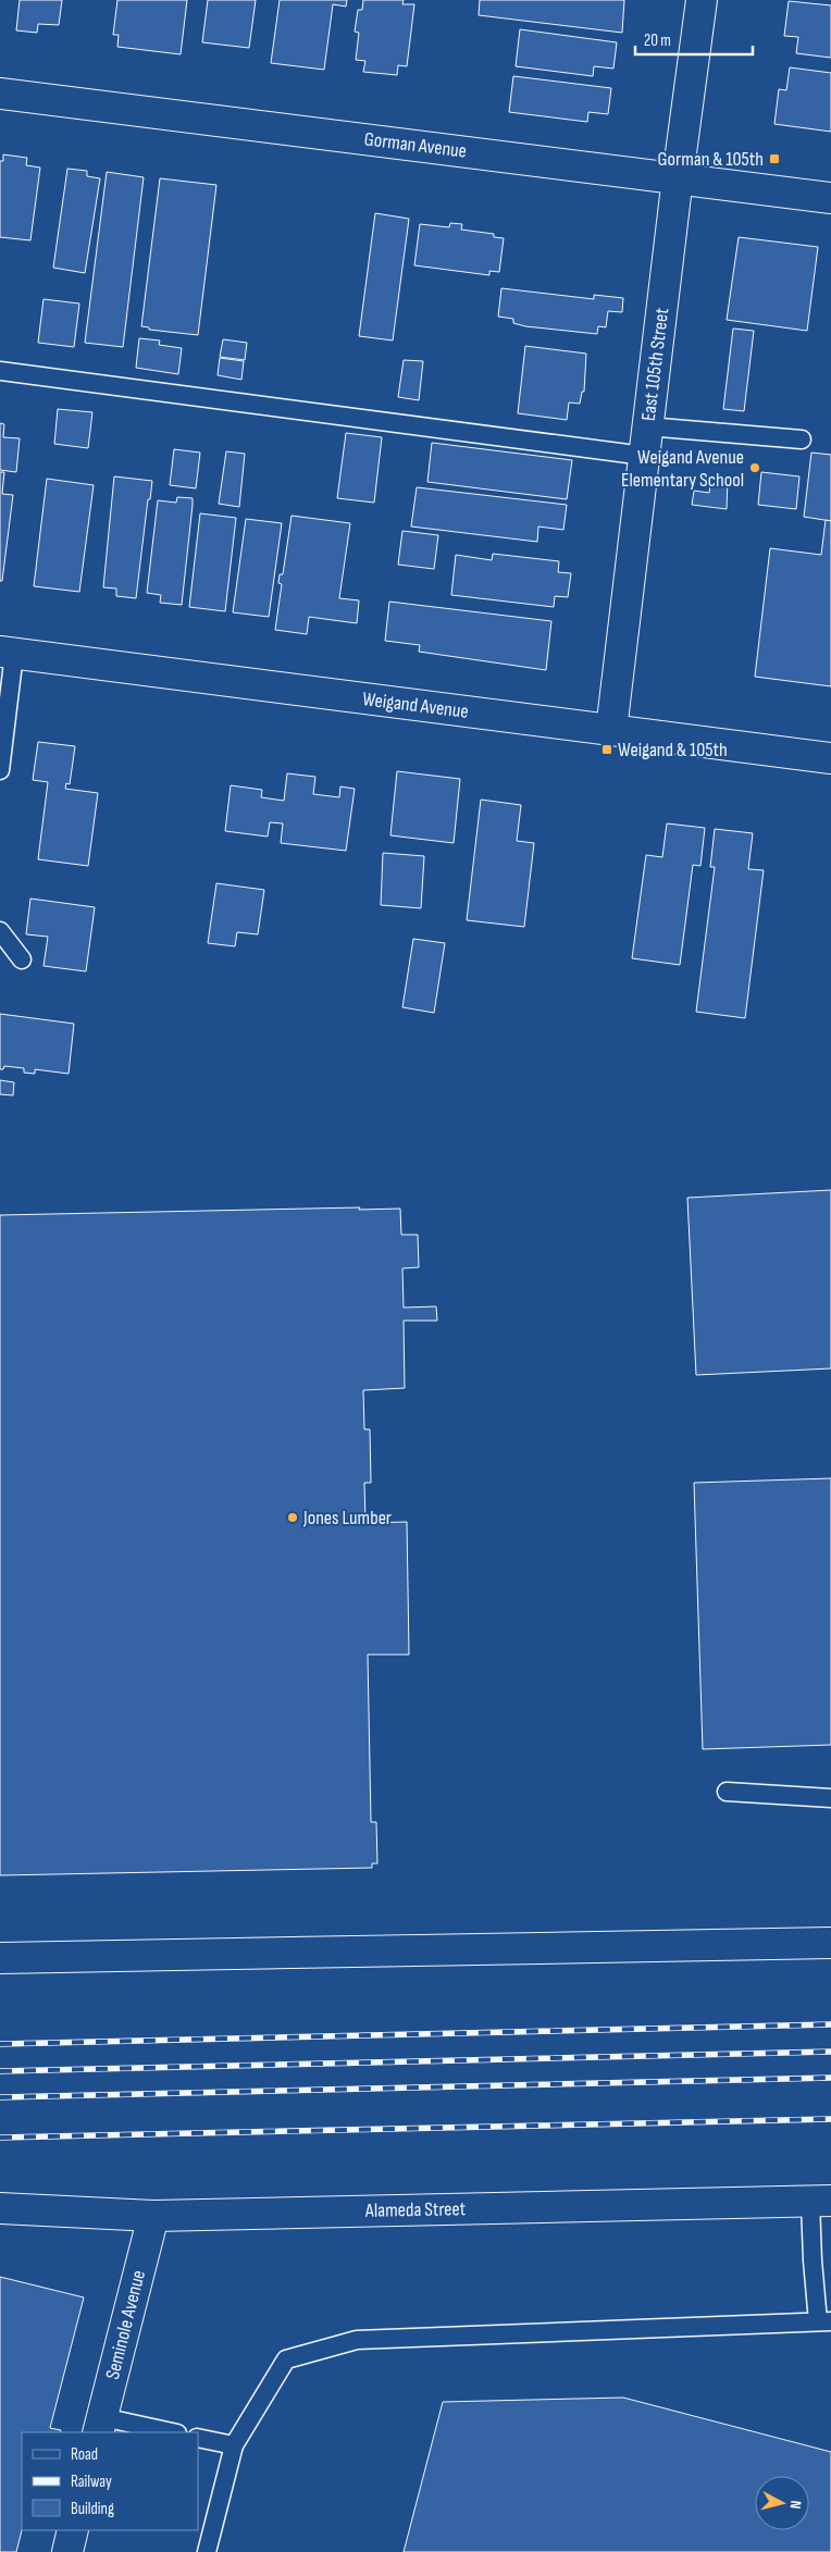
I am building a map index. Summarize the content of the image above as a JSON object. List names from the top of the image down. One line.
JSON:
{"streets":{"street":["Gorman Avenue","East 105th Street","Weigand Avenue","Alameda Street","Seminole Avenue"]},"crossings":[["Gorman Avenue","East 105th Street"],["East 105th Street","Weigand Avenue"],["Alameda Street","Seminole Avenue"]],"places":{"transit":["Gorman & 105th","Weigand & 105th"],"other":["Weigand Avenue Elementary School","Jones Lumber"]},"legend":["Road","Railway","Building"],"scale_bar":"20 m","north":"right"}
